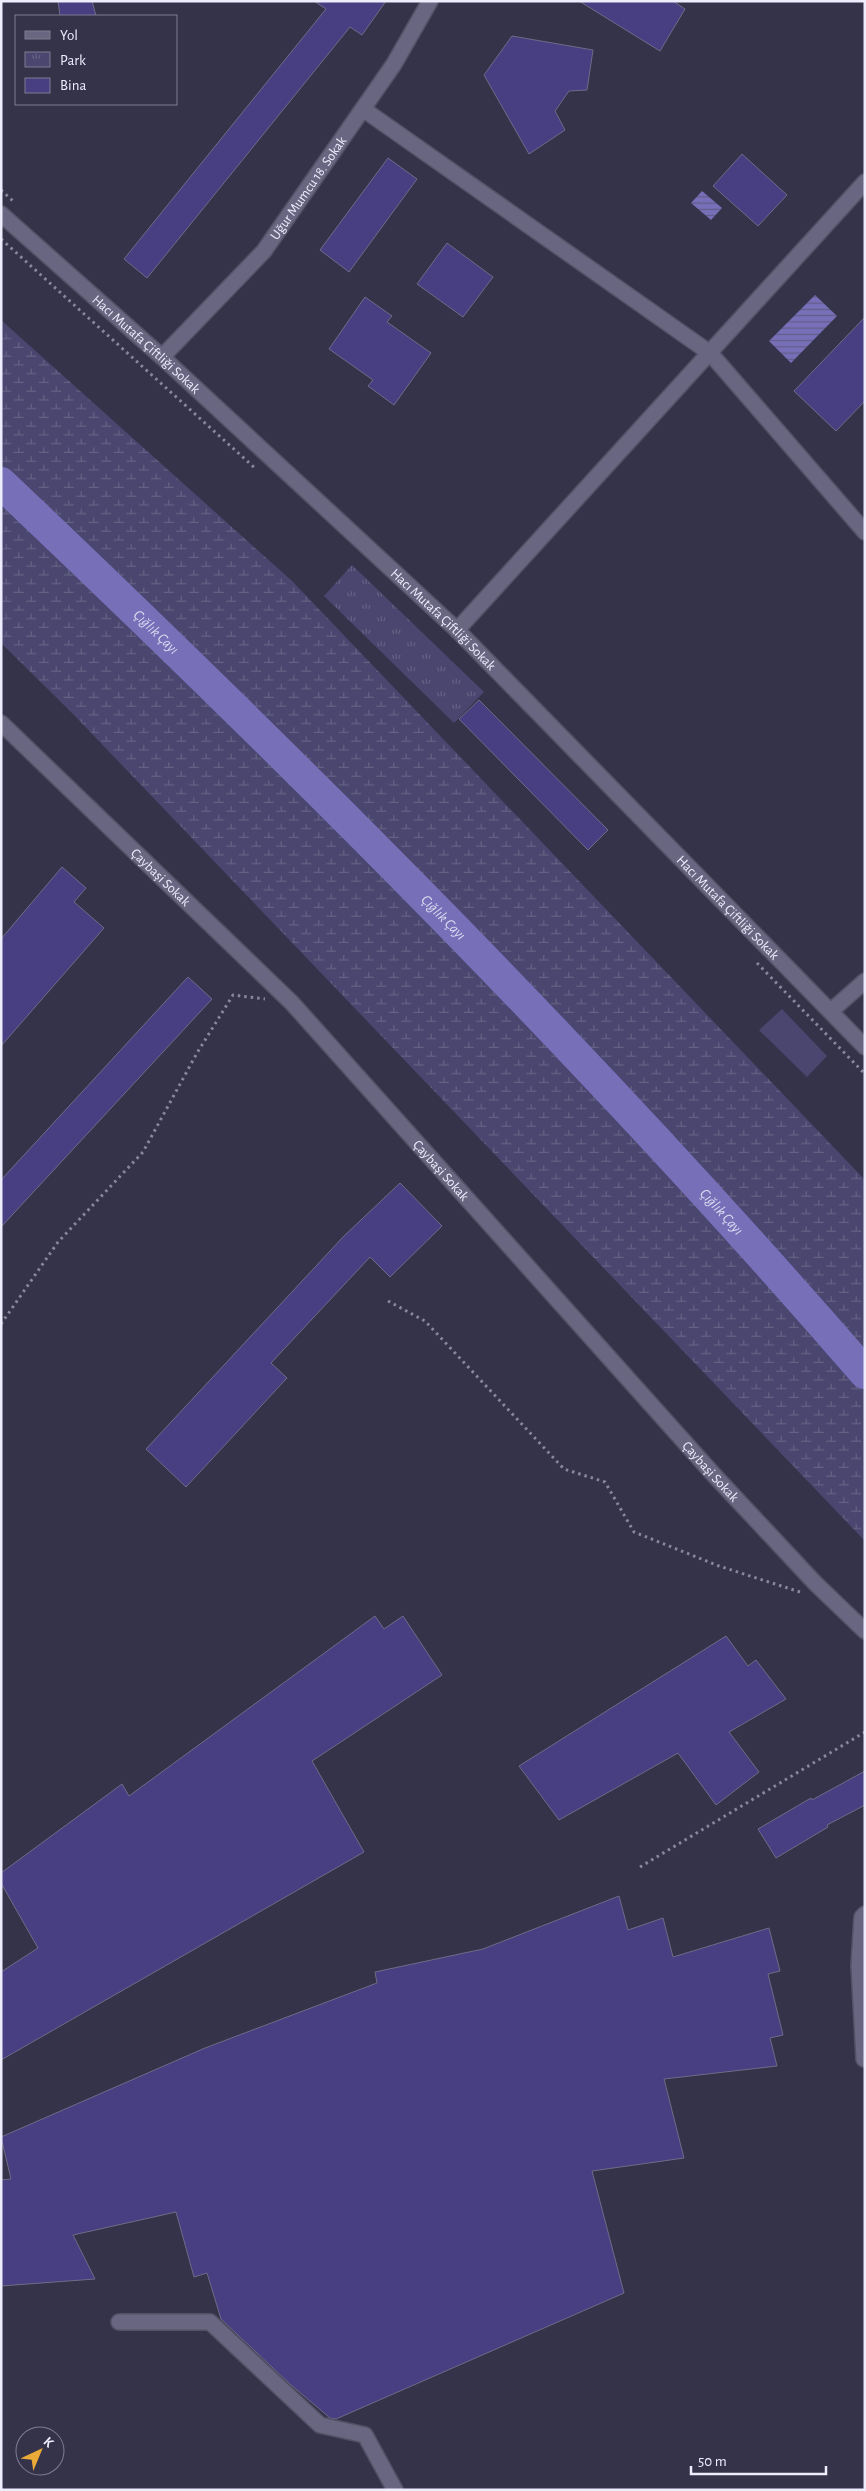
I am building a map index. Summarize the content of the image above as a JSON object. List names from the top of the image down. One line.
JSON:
{"streets":{"street":["Uğur Mumcu 18. Sokak","Hacı Mutafa Çiftliği Sokak","Çaybaşi Sokak"]},"crossings":[["Uğur Mumcu 18. Sokak","Hacı Mutafa Çiftliği Sokak"]],"water":["Çığlık Çayı"],"legend":["Yol","Park","Bina"],"scale_bar":"50 m","north":"top right"}
